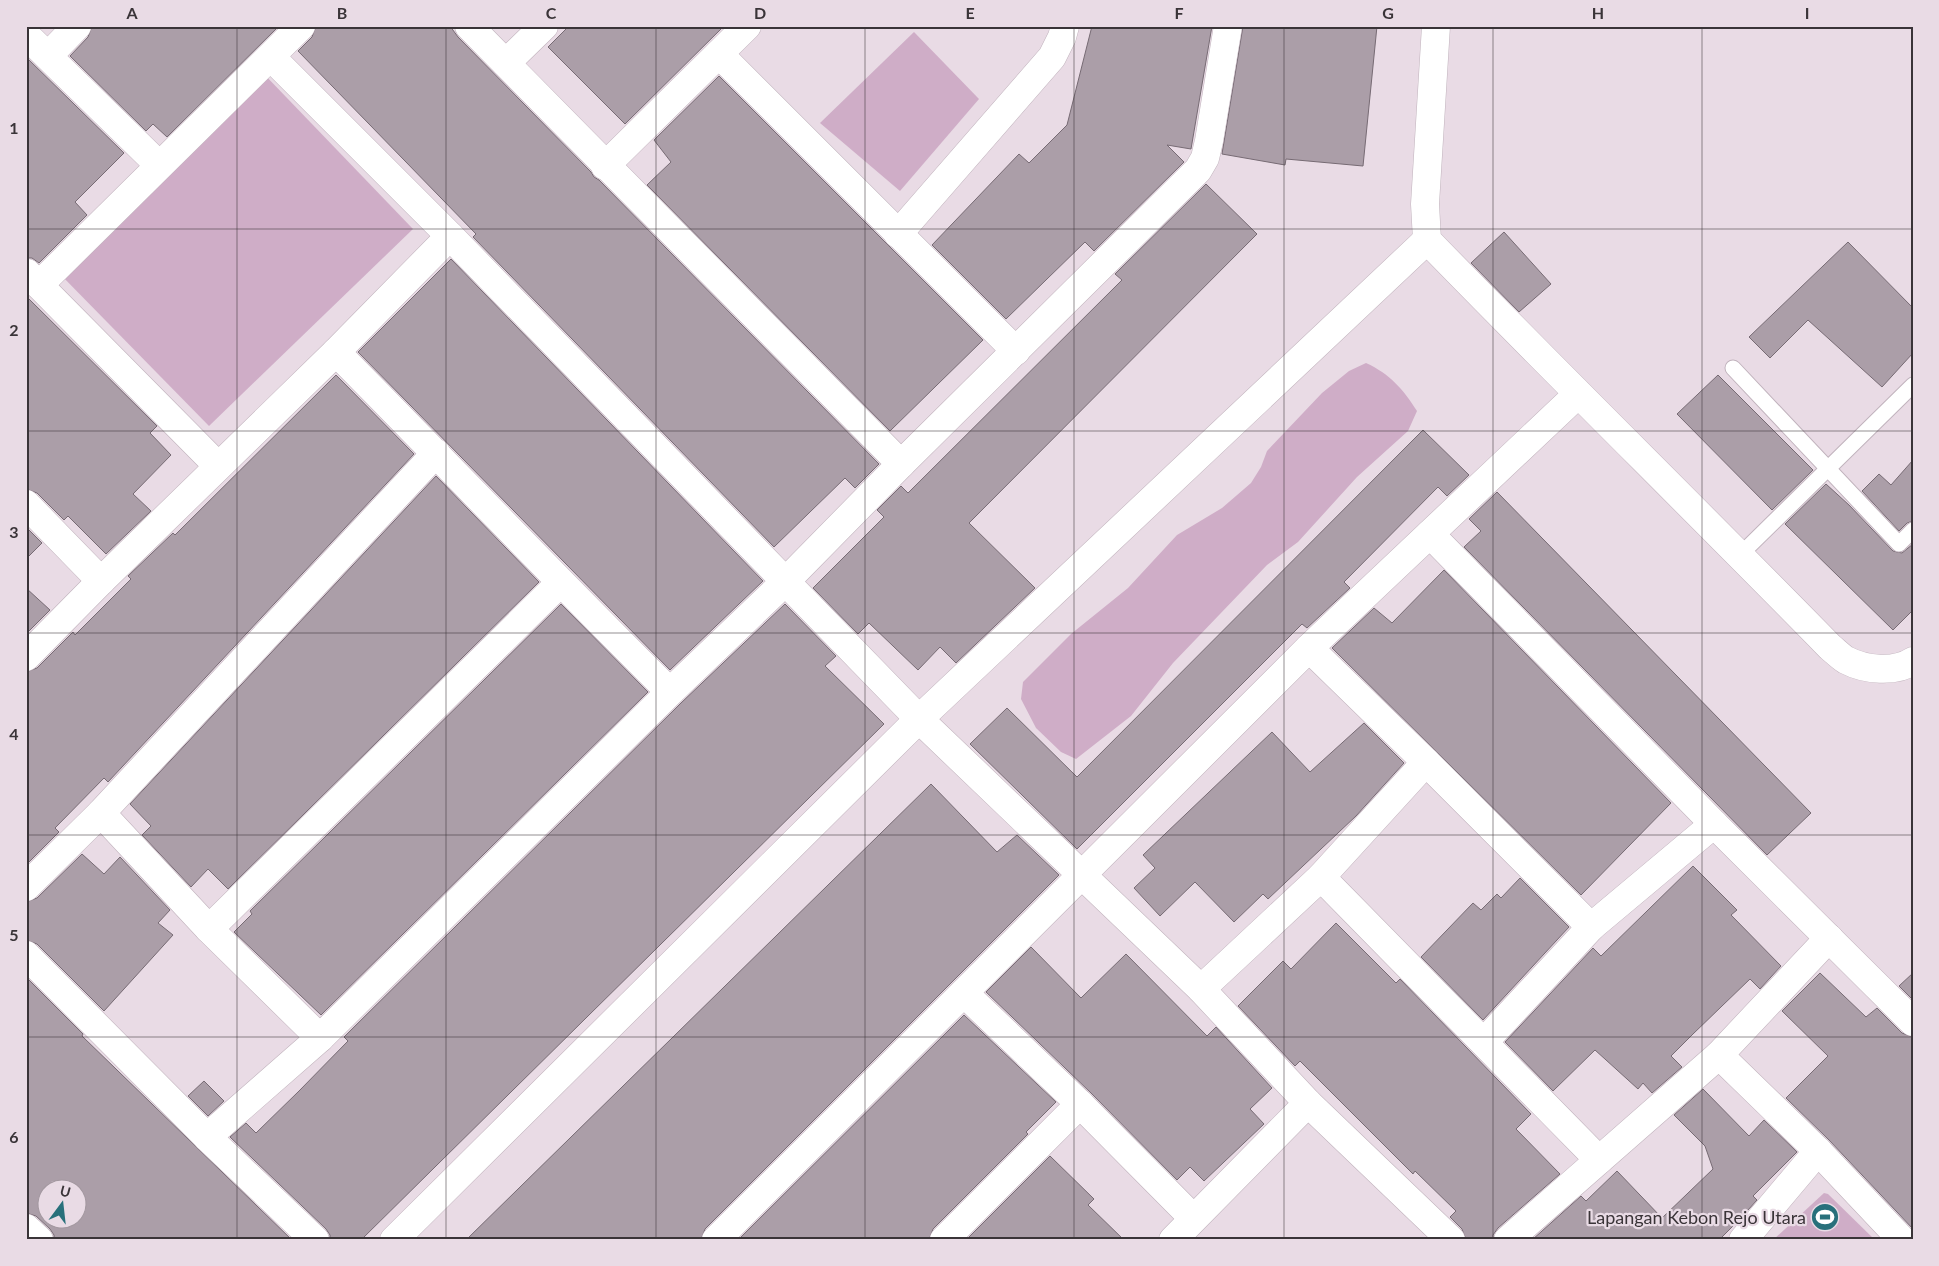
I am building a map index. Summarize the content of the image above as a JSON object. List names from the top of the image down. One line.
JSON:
{"places":{"sports":["Lapangan Kebon Rejo Utara"]},"north":"top","grid":{"columns":["A","B","C","D","E","F","G","H","I"],"rows":["1","2","3","4","5","6"]}}
